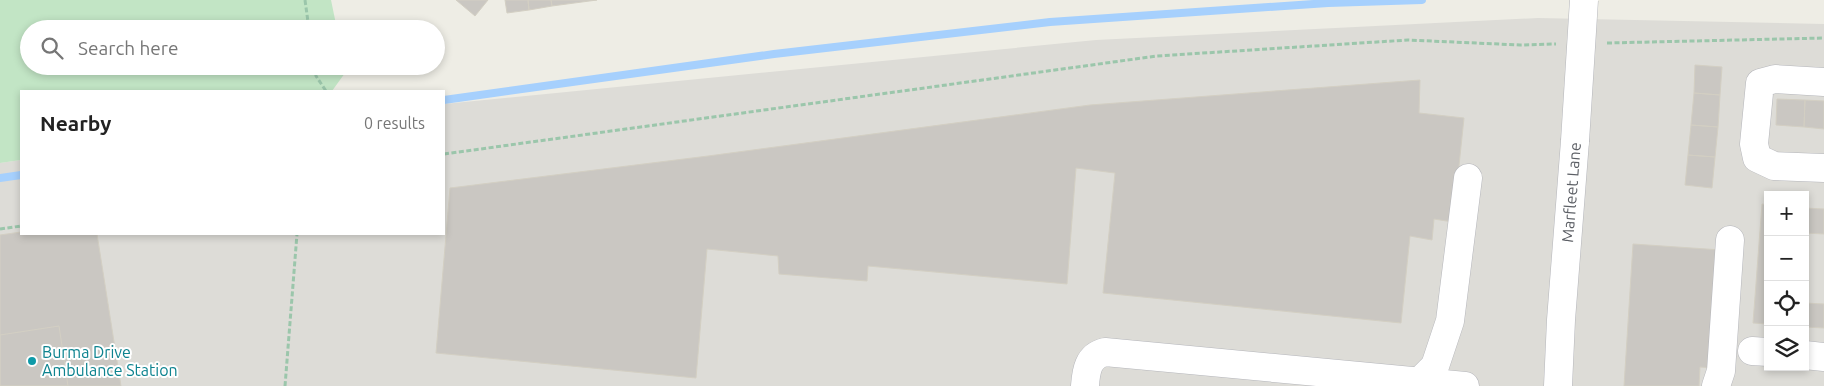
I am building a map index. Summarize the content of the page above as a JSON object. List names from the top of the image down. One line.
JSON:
{"streets":{"street":["Marfleet Lane"]},"places":["Burma Drive Ambulance Station"],"page":{"search":"Search here","heading":["Nearby","0 results"],"map_buttons":["+","−"]}}
